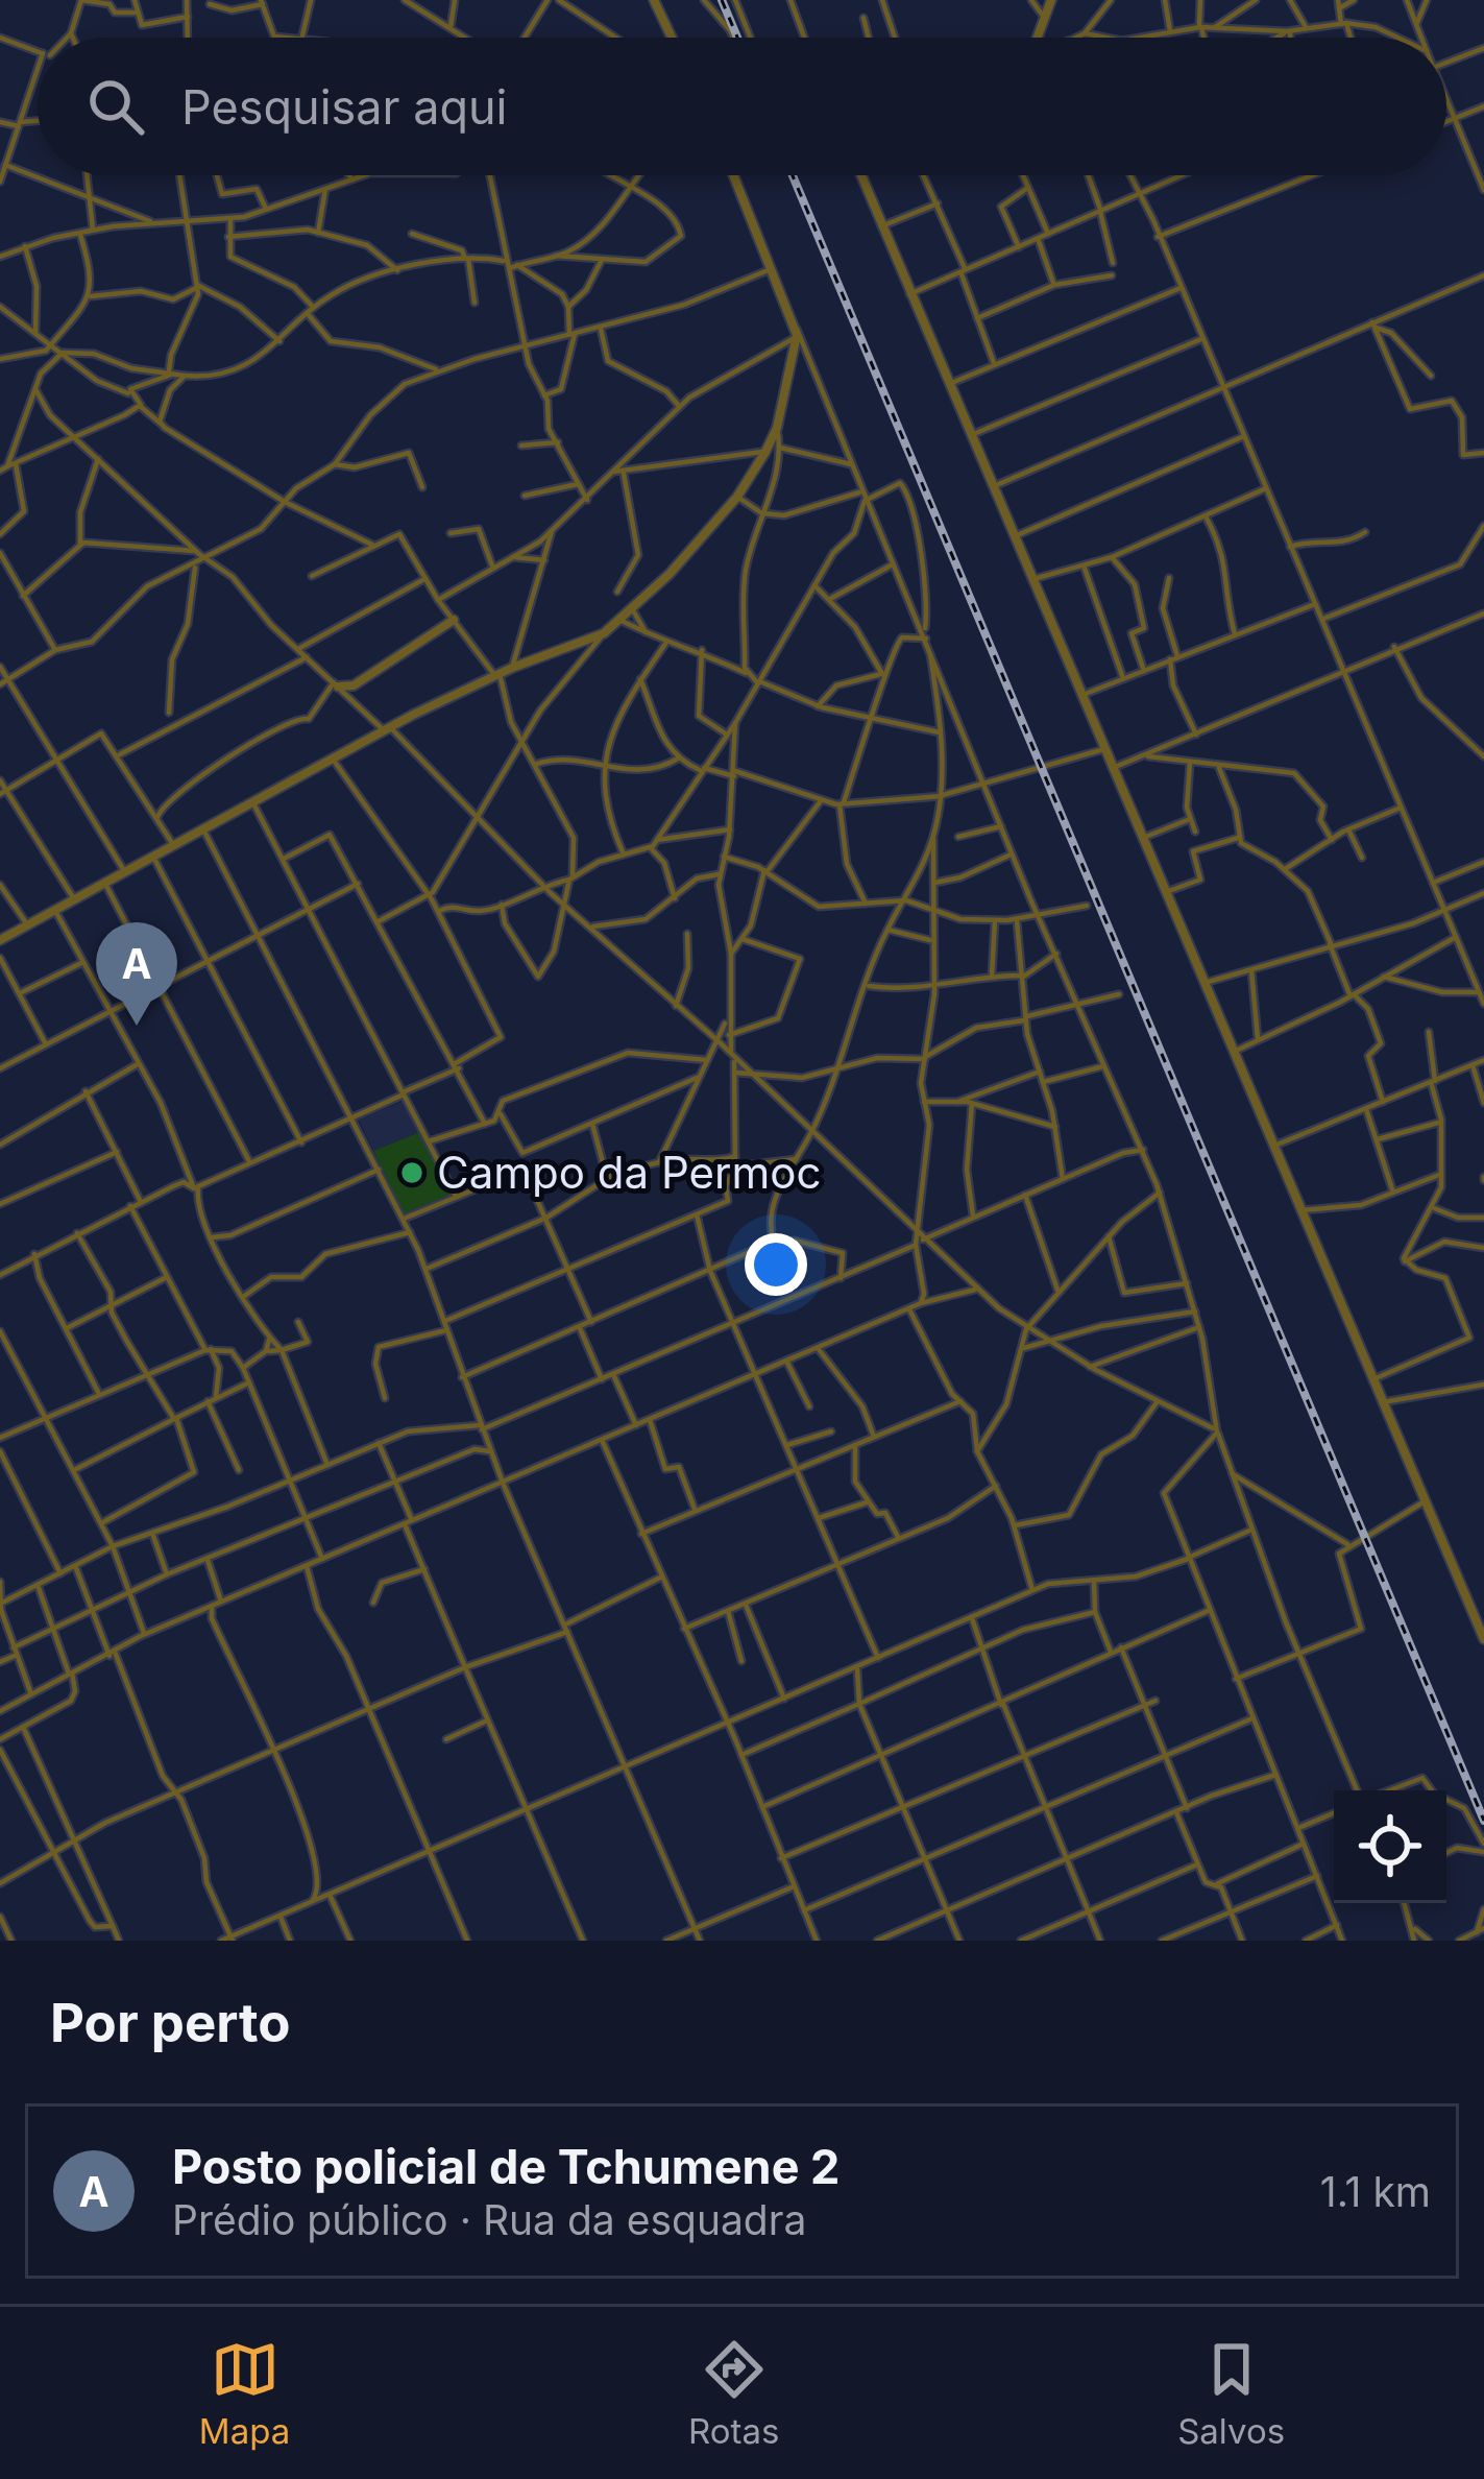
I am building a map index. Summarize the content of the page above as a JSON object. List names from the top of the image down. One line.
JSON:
{"places":["Campo da Permoc"],"page":{"search":"Pesquisar aqui","pins":"A","heading":"Por perto","list":[{"mark":"A","name":"Posto policial de Tchumene 2","note":"Prédio público · Rua da esquadra","value":"1.1 km"}],"nav":["Mapa","Rotas","Salvos"]}}
